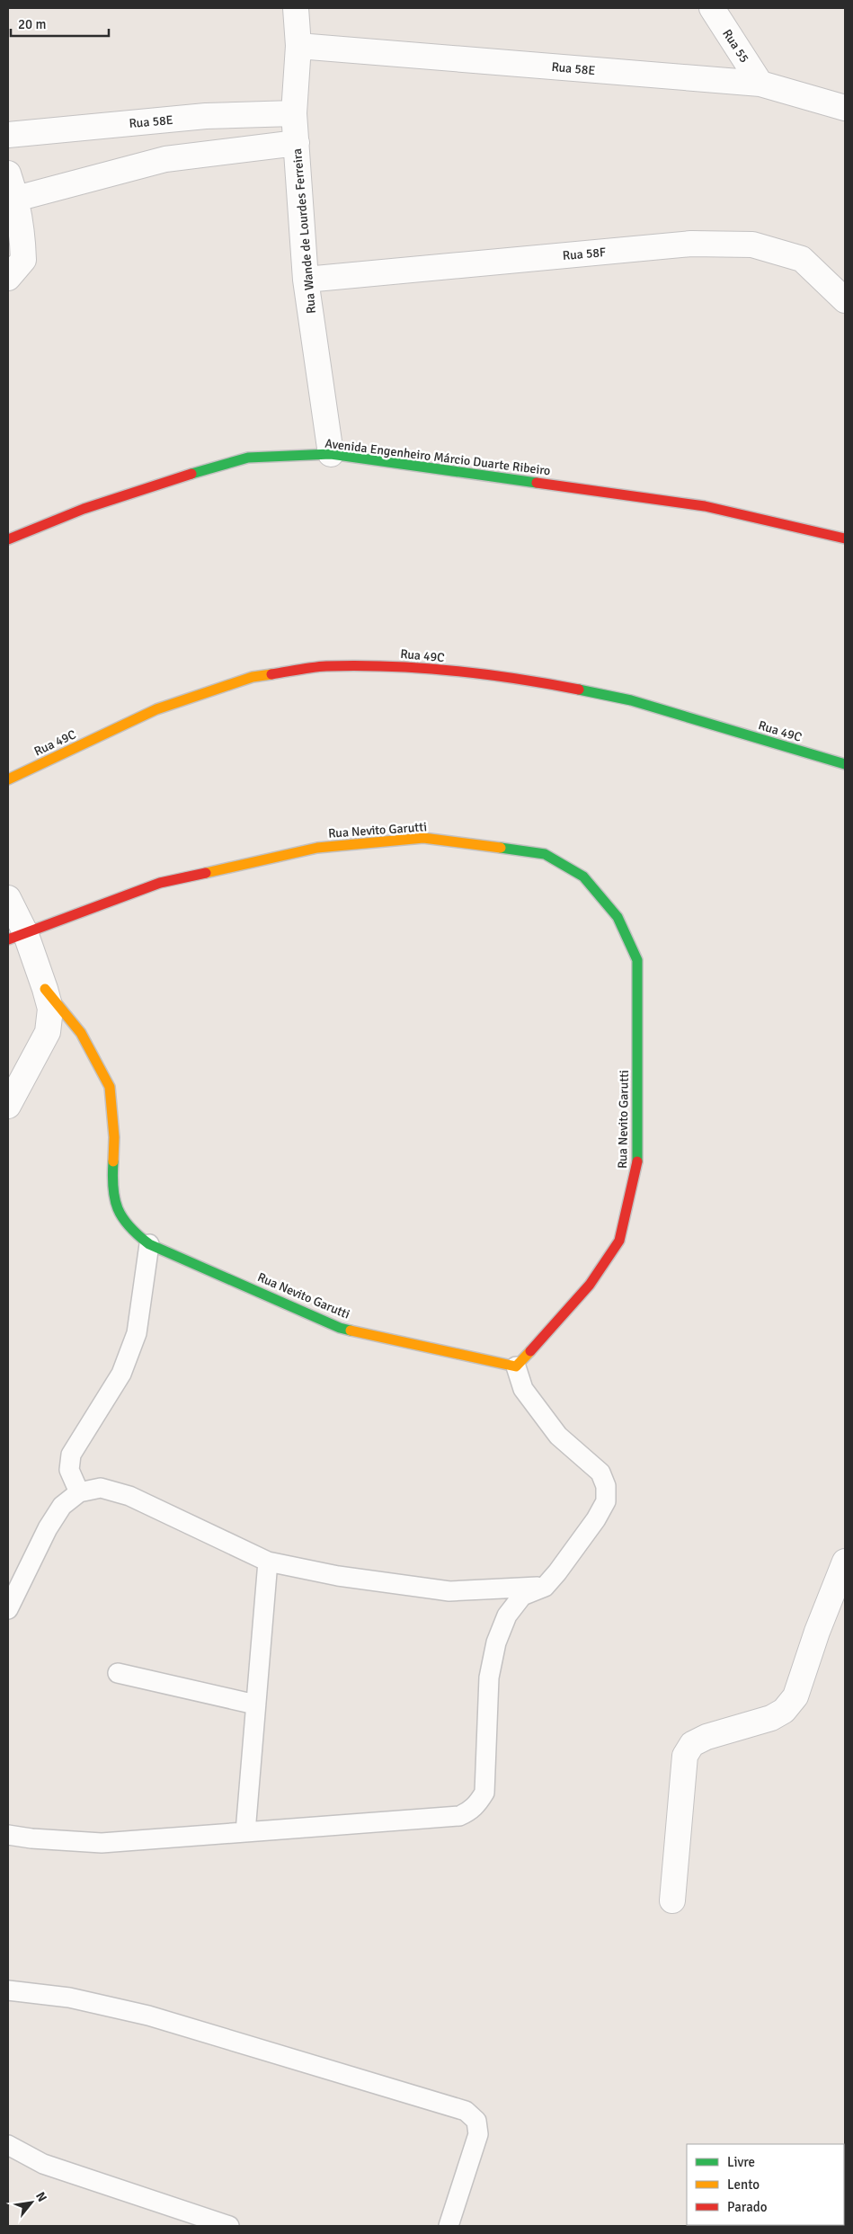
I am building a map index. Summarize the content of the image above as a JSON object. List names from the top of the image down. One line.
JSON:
{"streets":{"street":["Rua 55","Rua 58E","Rua Wande de Lourdes Ferreira","Rua 58F","Avenida Engenheiro Márcio Duarte Ribeiro","Rua 49C","Rua Nevito Garutti"]},"crossings":[["Rua 55","Rua 58E"],["Rua 58E","Rua Wande de Lourdes Ferreira"],["Rua Wande de Lourdes Ferreira","Rua 58F"],["Rua Wande de Lourdes Ferreira","Avenida Engenheiro Márcio Duarte Ribeiro"]],"legend":["Livre","Lento","Parado"],"scale_bar":"20 m","north":"top right"}
